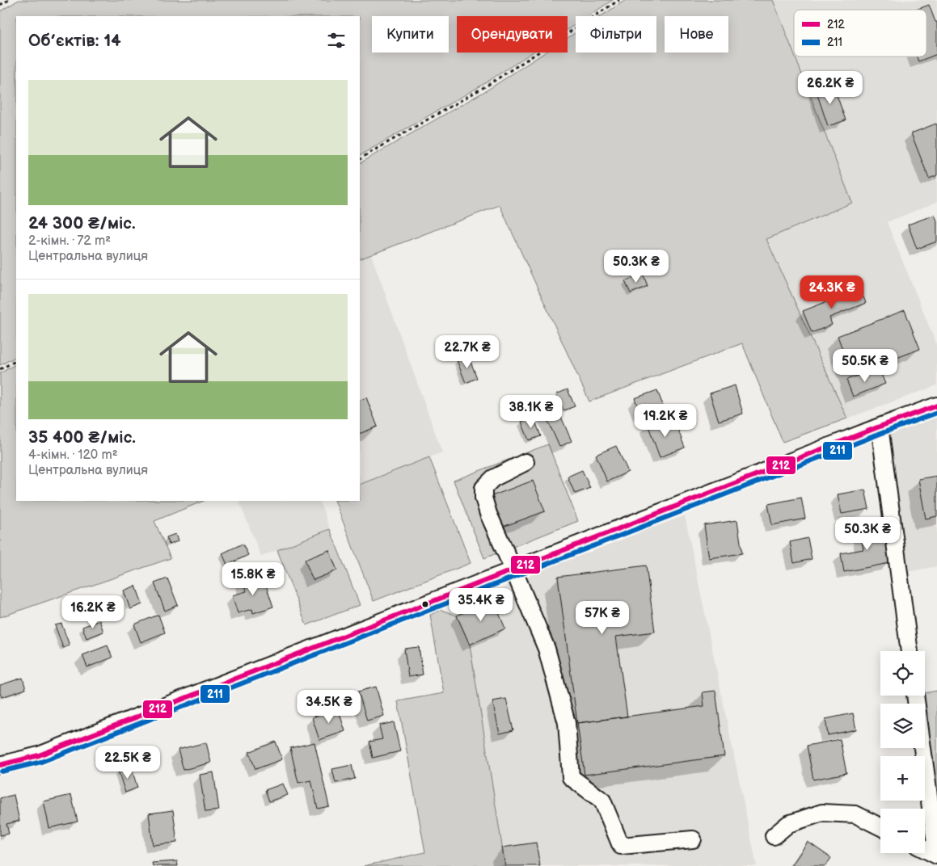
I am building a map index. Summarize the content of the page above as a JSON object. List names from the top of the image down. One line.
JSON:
{"lines":["transit line 212","transit line 211"],"legend":["212","211"],"page":{"chip":["Купити","Орендувати","Фільтри","Нове"],"heading":"Об’єктів: 14","list":[{"name":"24 300 ₴/міс.","note":"2-кімн. · 72 m² · Центральна вулиця"},{"name":"35 400 ₴/міс.","note":"4-кімн. · 120 m² · Центральна вулиця"}],"price":["26.2K ₴","50.3K ₴","24.3K ₴","22.7K ₴","50.5K ₴","38.1K ₴","19.2K ₴","50.3K ₴","15.8K ₴","35.4K ₴","16.2K ₴","57K ₴","34.5K ₴","22.5K ₴"],"map_buttons":["+","−"]}}
